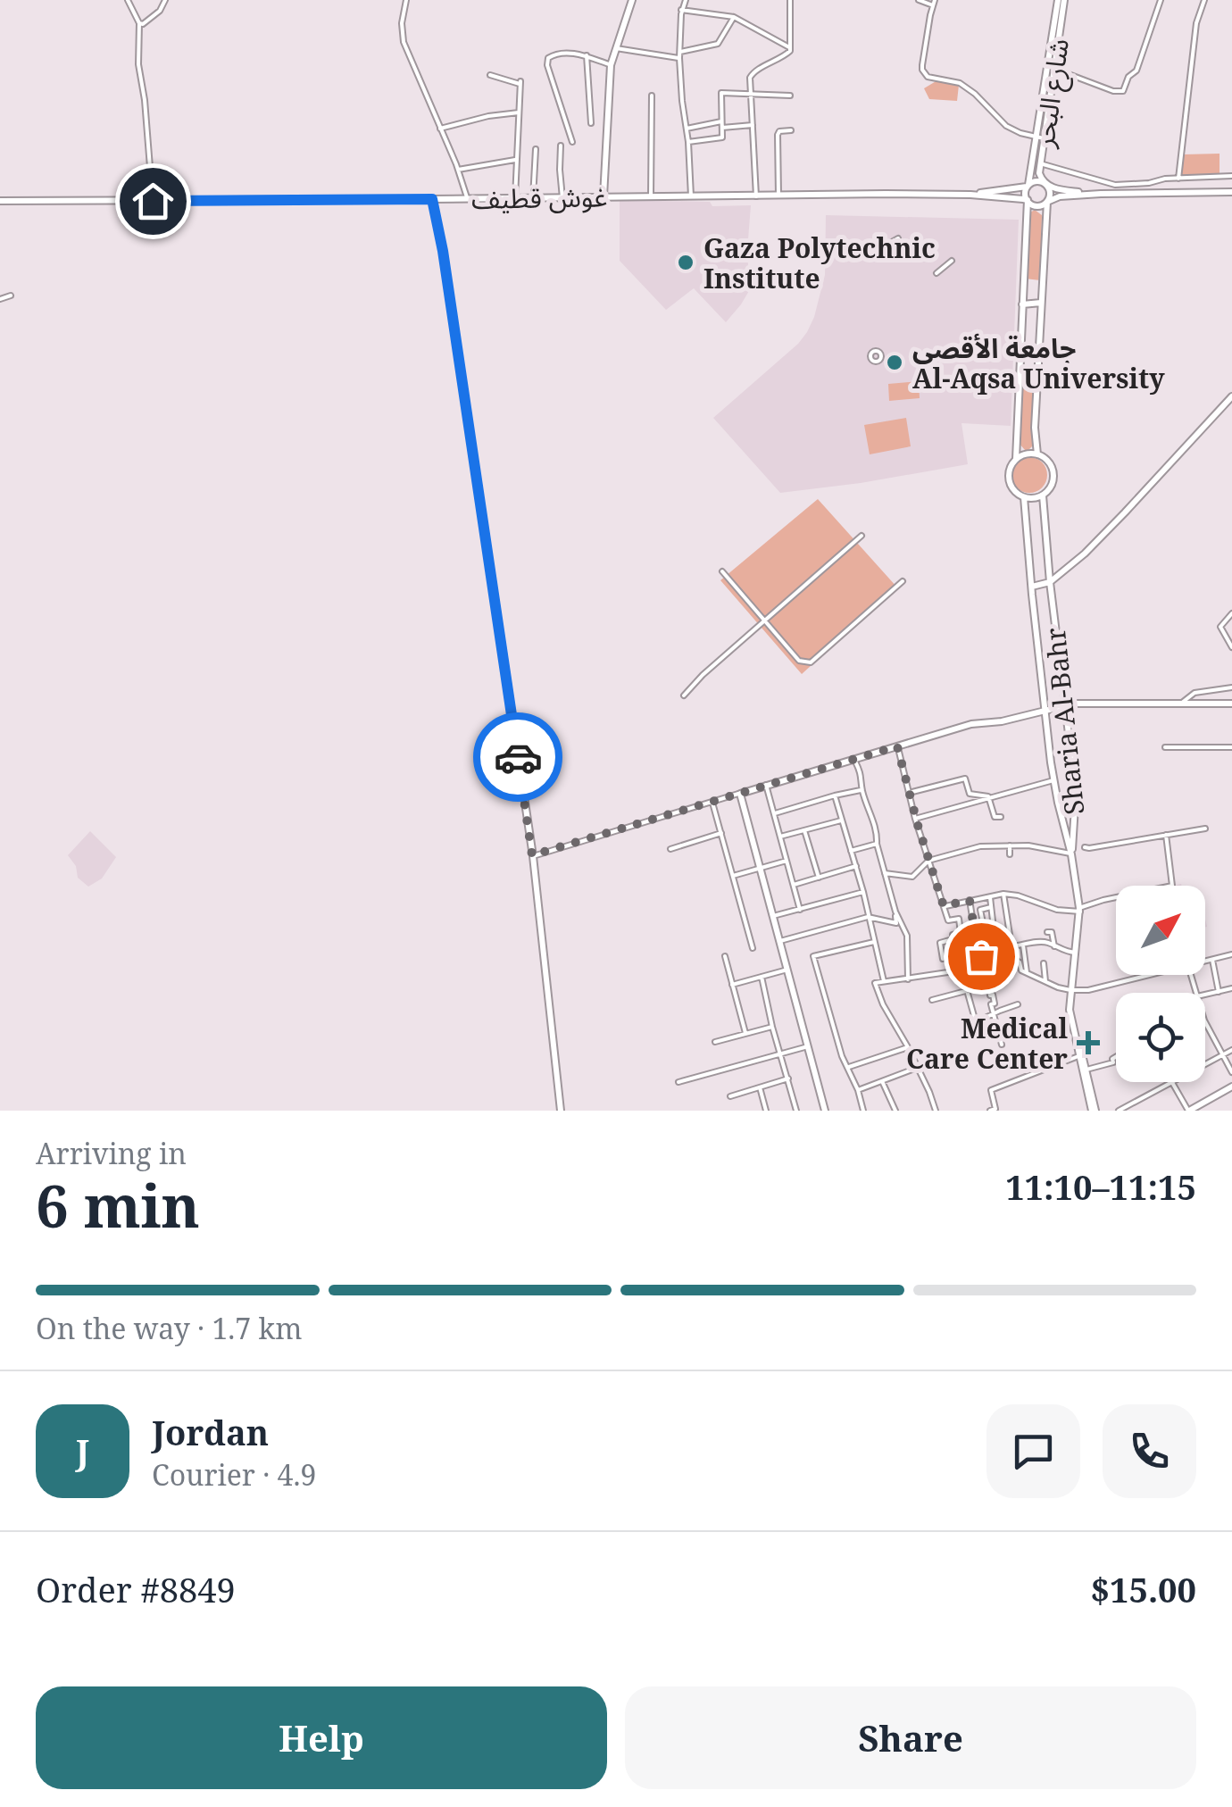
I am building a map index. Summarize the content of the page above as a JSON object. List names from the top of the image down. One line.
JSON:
{"streets":{"main road":["شارع البحر","غوش قطيف","Sharia Al-Bahr"]},"crossings":[["شارع البحر","غوش قطيف"]],"places":{"other":["Gaza Polytechnic Institute","جامعة الأقصى Al-Aqsa University"],"health":["Medical Care Center"]},"north":"top right","page":{"heading":["6 min","Arriving in","11:10–11:15"],"panel":["Jordan","Courier · 4.9","Order #8849","$15.00"],"bar":"On the way · 1.7 km","round":"J","buttons":["Help","Share"]}}
